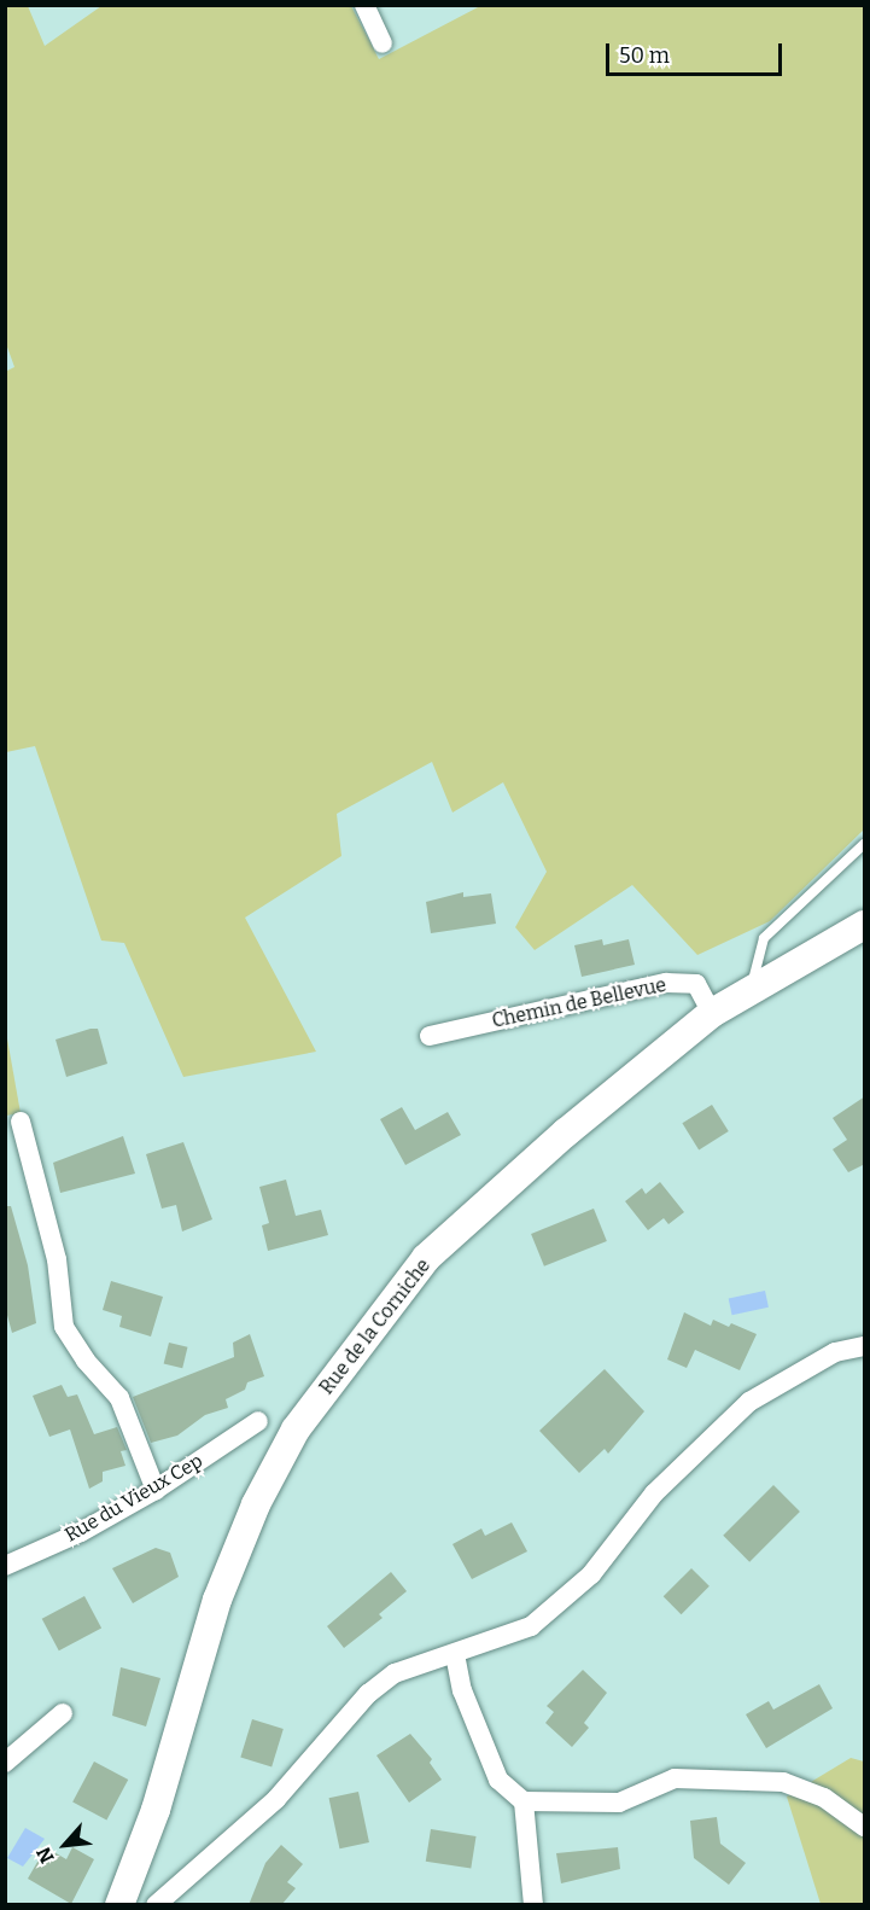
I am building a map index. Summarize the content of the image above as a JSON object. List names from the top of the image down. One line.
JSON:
{"streets":{"main road":["Rue de la Corniche"],"street":["Chemin de Bellevue","Rue du Vieux Cep"]},"crossings":[["Chemin de Bellevue","Rue de la Corniche"]],"scale_bar":"50 m","north":"bottom left"}
